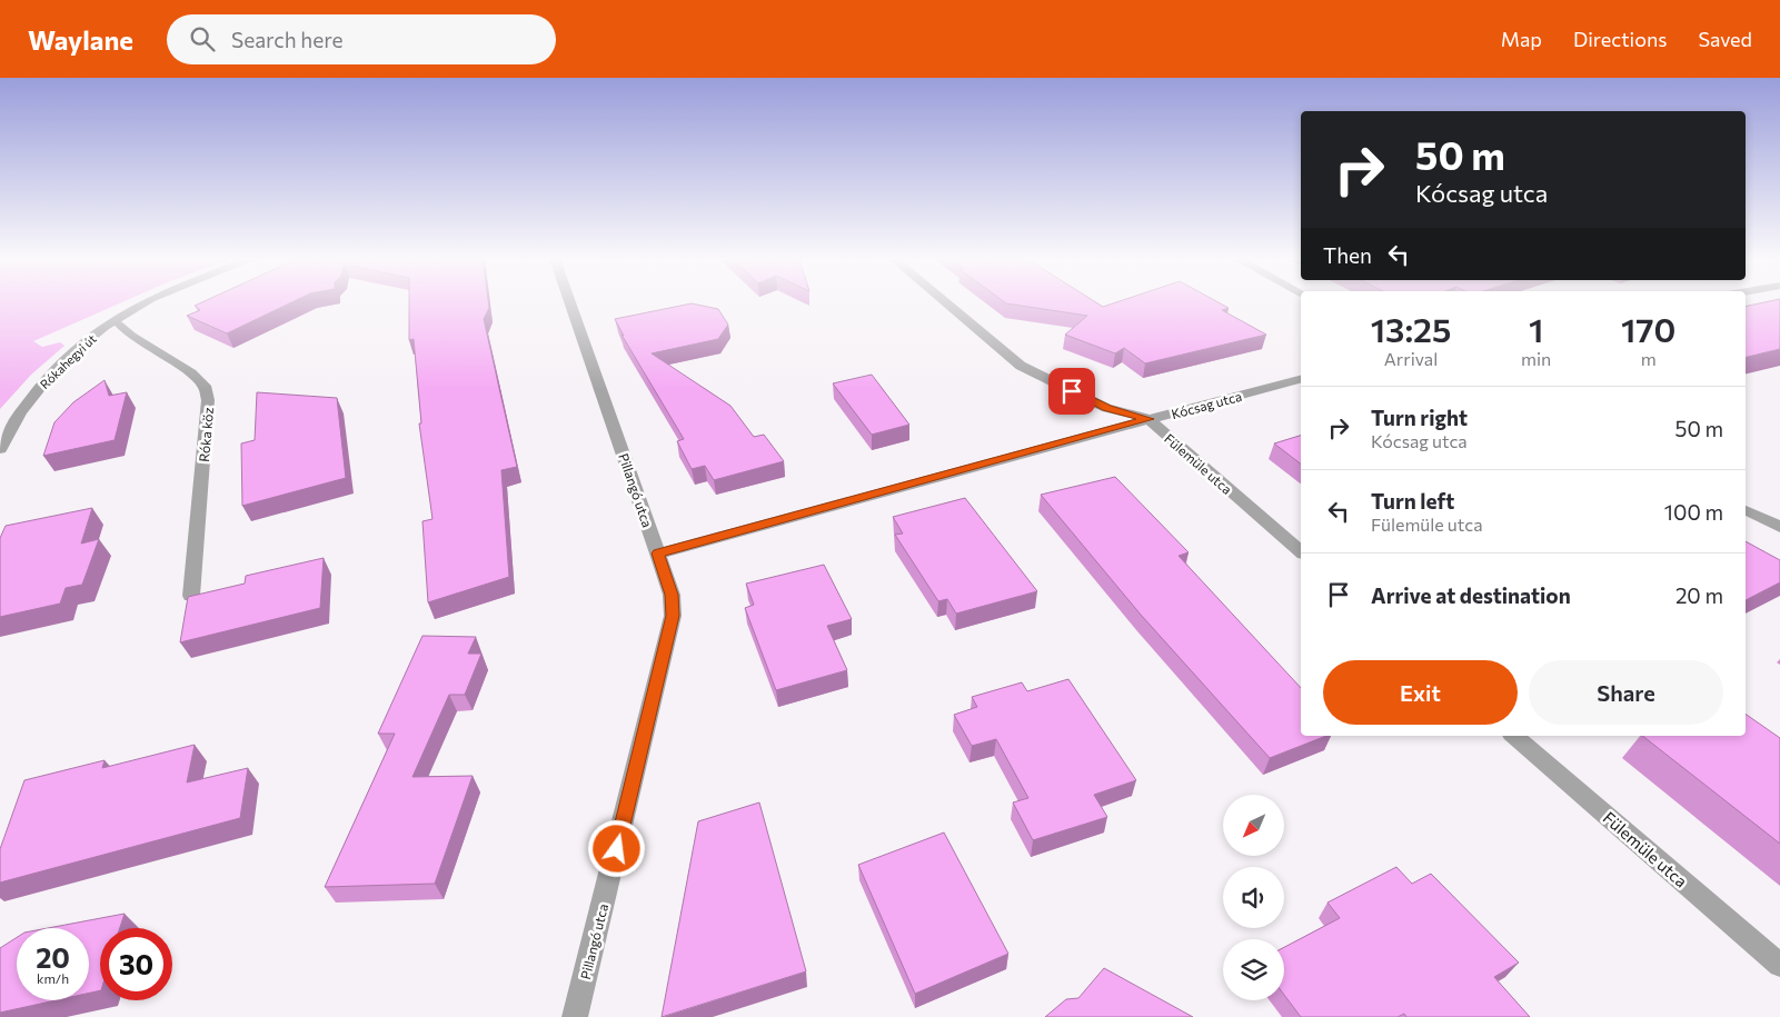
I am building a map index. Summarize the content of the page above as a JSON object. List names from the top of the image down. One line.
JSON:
{"streets":{"street":["Rókahegyi út","Kócsag utca","Róka köz","Fülemüle utca","Pillangó utca"]},"crossings":[["Rókahegyi út","Róka köz"],["Kócsag utca","Fülemüle utca"],["Kócsag utca","Pillangó utca"]],"north":"bottom left","page":{"header":"Waylane","search":"Search here","nav":["Map","Directions","Saved"],"turn":["50 m","Kócsag utca"],"then":"Then","eta":["13:25","Arrival","1","min","170","m"],"list":[{"name":"Turn right","note":"Kócsag utca","value":"50 m"},{"name":"Turn left","note":"Fülemüle utca","value":"100 m"},{"name":"Arrive at destination","value":"20 m"}],"buttons":["Exit","Share"],"speed":"20 km/h","limit":"30"}}
